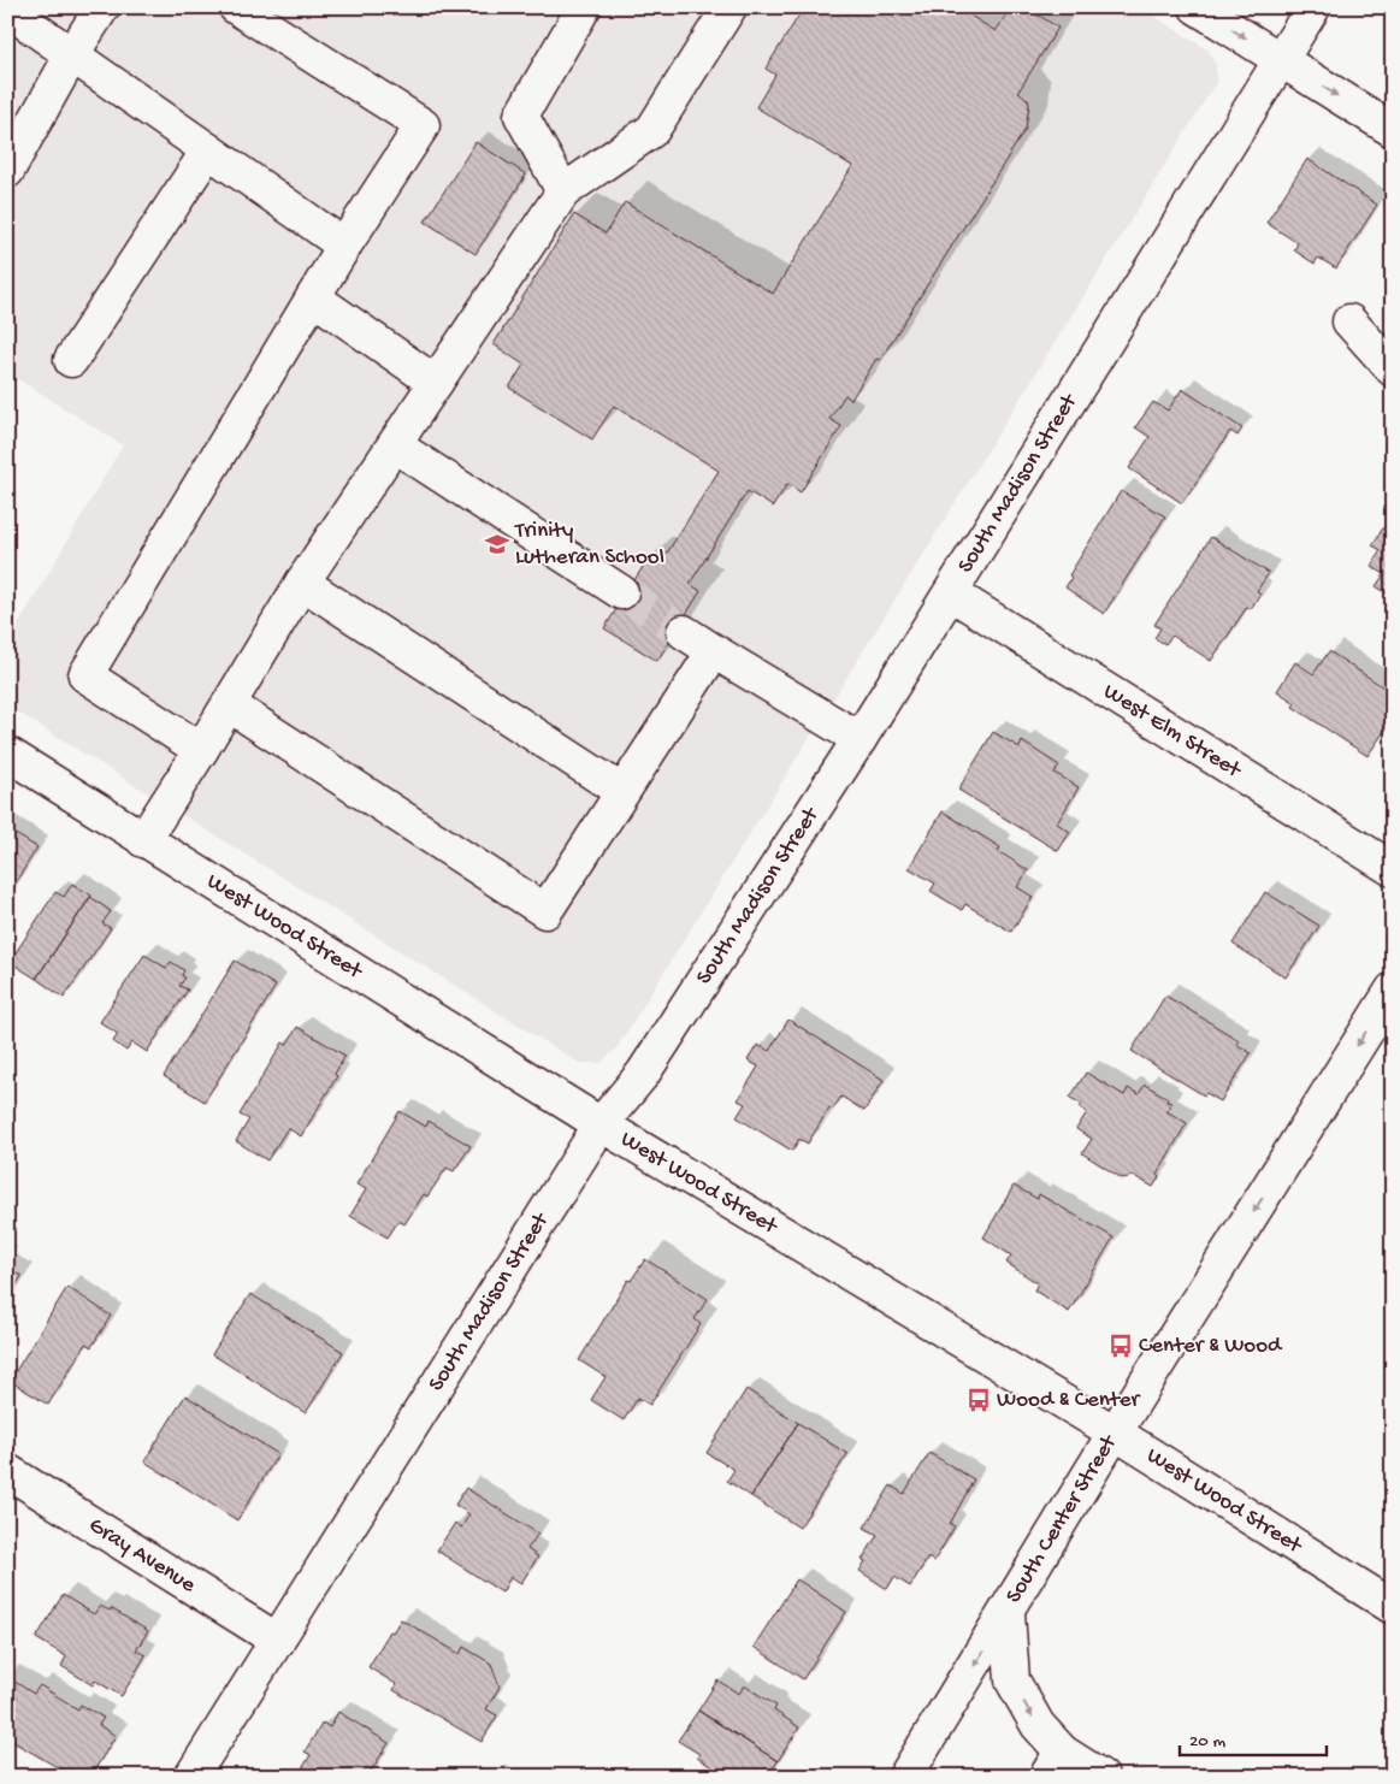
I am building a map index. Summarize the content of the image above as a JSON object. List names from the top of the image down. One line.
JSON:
{"streets":{"street":["South Madison Street","West Elm Street","West Wood Street","South Center Street","Gray Avenue"]},"crossings":[["South Madison Street","West Elm Street"],["South Madison Street","West Wood Street"],["South Madison Street","Gray Avenue"],["West Wood Street","South Center Street"]],"one_way":["South Center Street"],"places":{"school or university":["Trinity Lutheran School"],"bus stop":["Center & Wood","Wood & Center"]},"scale_bar":"20 m"}
